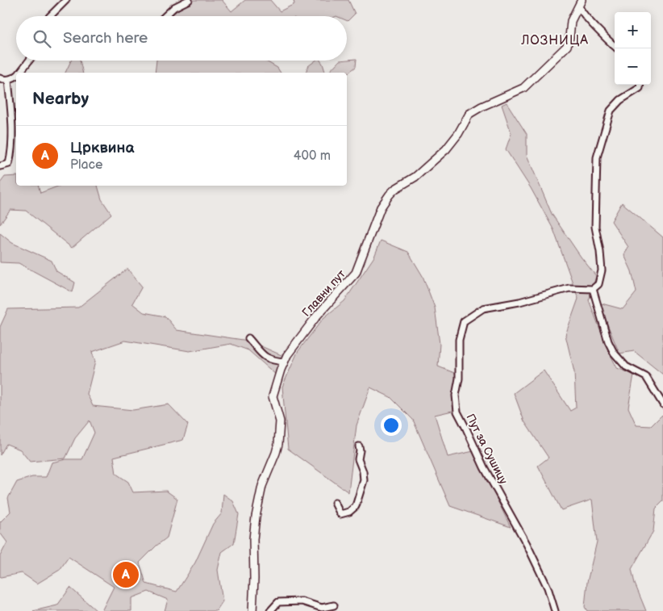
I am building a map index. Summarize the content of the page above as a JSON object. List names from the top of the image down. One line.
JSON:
{"streets":{"street":["Главни пут","Пут за Сушицу"]},"districts":["ЛОЗНИЦА"],"page":{"map_buttons":["+","−"],"search":"Search here","heading":"Nearby","list":[{"mark":"A","name":"Црквина","note":"Place","value":"400 m"}],"pins":"A"}}
